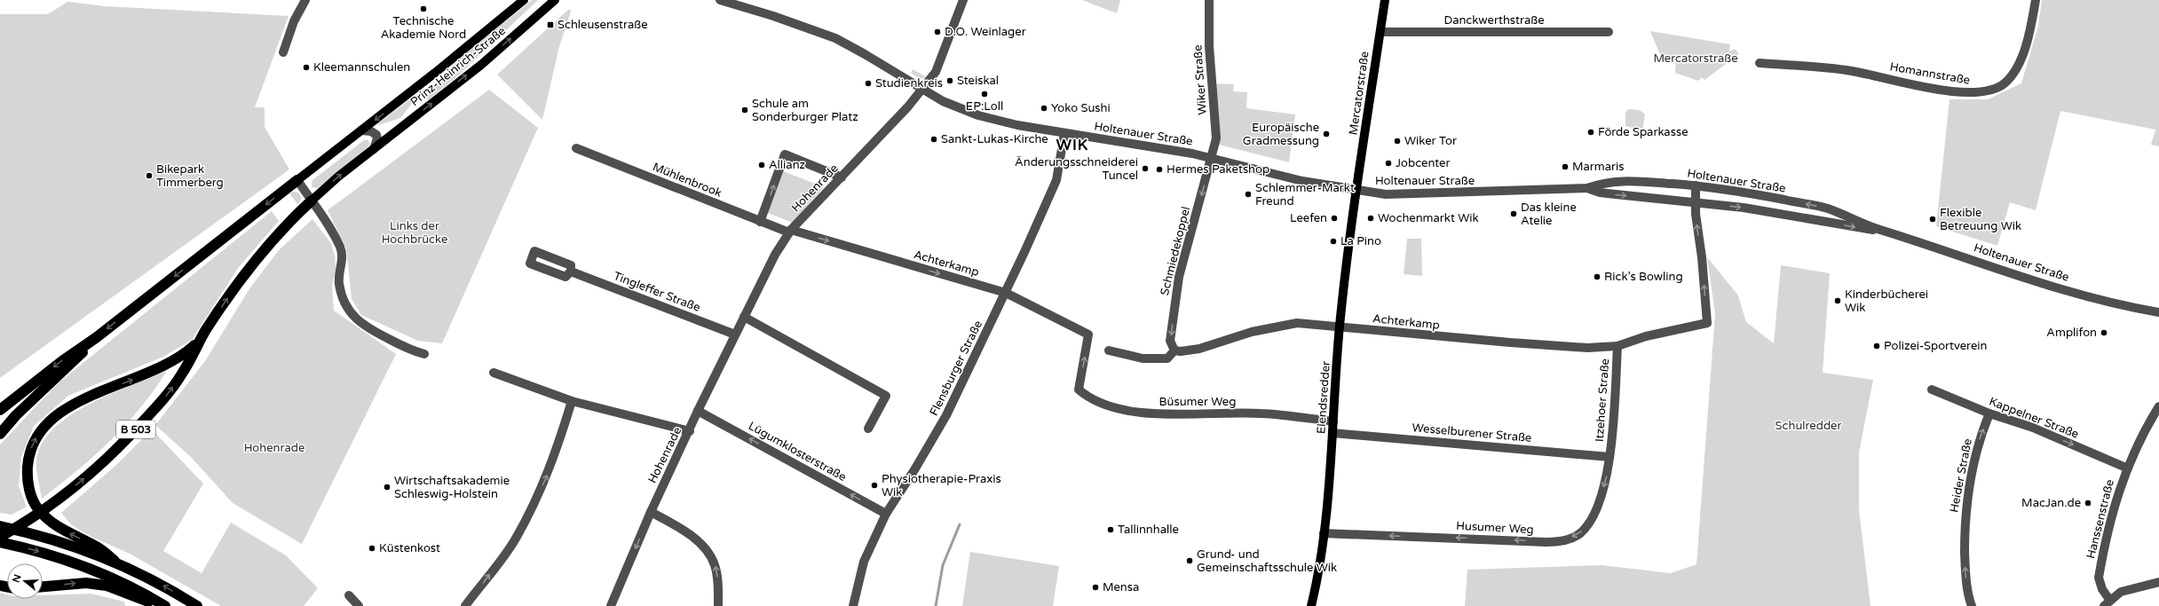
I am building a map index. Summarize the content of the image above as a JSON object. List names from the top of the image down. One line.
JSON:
{"streets":{"highway":["B 503"],"main road":["Prinz-Heinrich-Straße","Mercatorstraße","Elendsredder"],"street":["Danckwerthstraße","Homannstraße","Wiker Straße","Holtenauer Straße","Mühlenbrook","Hohenrade","Schmiedekoppel","Achterkamp","Tingleffer Straße","Flensburger Straße","Itzehoer Straße","Büsumer Weg","Kappelner Straße","Wesselburener Straße","Lügumklosterstraße","Heider Straße","Hanssenstraße","Husumer Weg"]},"crossings":[["Danckwerthstraße","Mercatorstraße"],["Prinz-Heinrich-Straße","B 503"],["Wiker Straße","Holtenauer Straße"],["Wiker Straße","Schmiedekoppel"],["Mercatorstraße","Holtenauer Straße"],["Mercatorstraße","Elendsredder"],["Holtenauer Straße","Hohenrade"],["Holtenauer Straße","Schmiedekoppel"],["Holtenauer Straße","Achterkamp"],["Holtenauer Straße","Flensburger Straße"],["Holtenauer Straße","Elendsredder"],["Mühlenbrook","Hohenrade"],["Mühlenbrook","Achterkamp"],["Hohenrade","Achterkamp"],["Hohenrade","Tingleffer Straße"],["Hohenrade","Lügumklosterstraße"],["Schmiedekoppel","Achterkamp"],["Achterkamp","Flensburger Straße"],["Achterkamp","Elendsredder"],["Achterkamp","Itzehoer Straße"],["Achterkamp","Büsumer Weg"],["Flensburger Straße","Lügumklosterstraße"],["Elendsredder","Büsumer Weg"],["Elendsredder","Wesselburener Straße"],["Elendsredder","Husumer Weg"],["Itzehoer Straße","Wesselburener Straße"],["Itzehoer Straße","Husumer Weg"],["Kappelner Straße","Heider Straße"],["Kappelner Straße","Hanssenstraße"],["Wesselburener Straße","Husumer Weg"]],"one_way":["Schmiedekoppel","Büsumer Weg","Kappelner Straße","Lügumklosterstraße","Heider Straße","Husumer Weg"],"districts":["WIK"],"parks":["Mercatorstraße","Links der Hochbrücke","Schulredder","Hohenrade"],"places":{"other":["Technische Akademie Nord","D.O. Weinlager","Kleemannschulen","Steiskal","Studienkreis","EP:Loll","Yoko Sushi","Schule am Sonderburger Platz","Förde Sparkasse","Europäische Gradmessung","Sankt-Lukas-Kirche","Wiker Tor","Jobcenter","Allianz","Marmaris","Änderungsschneiderei Tuncel","Hermes Paketshop","Bikepark Timmerberg","Schlemmer-Markt Freund","Das kleine Atelie","Leefen","Wochenmarkt Wik","Flexible Betreuung Wik","La Pino","Rick’s Bowling","Kinderbücherei Wik","Amplifon","Polizei-Sportverein","Physiotherapie-Praxis Wik","Wirtschaftsakademie Schleswig-Holstein","MacJan.de","Tallinnhalle","Küstenkost","Grund- und Gemeinschaftsschule Wik","Mensa"],"transit":["Schleusenstraße"]},"north":"left"}
